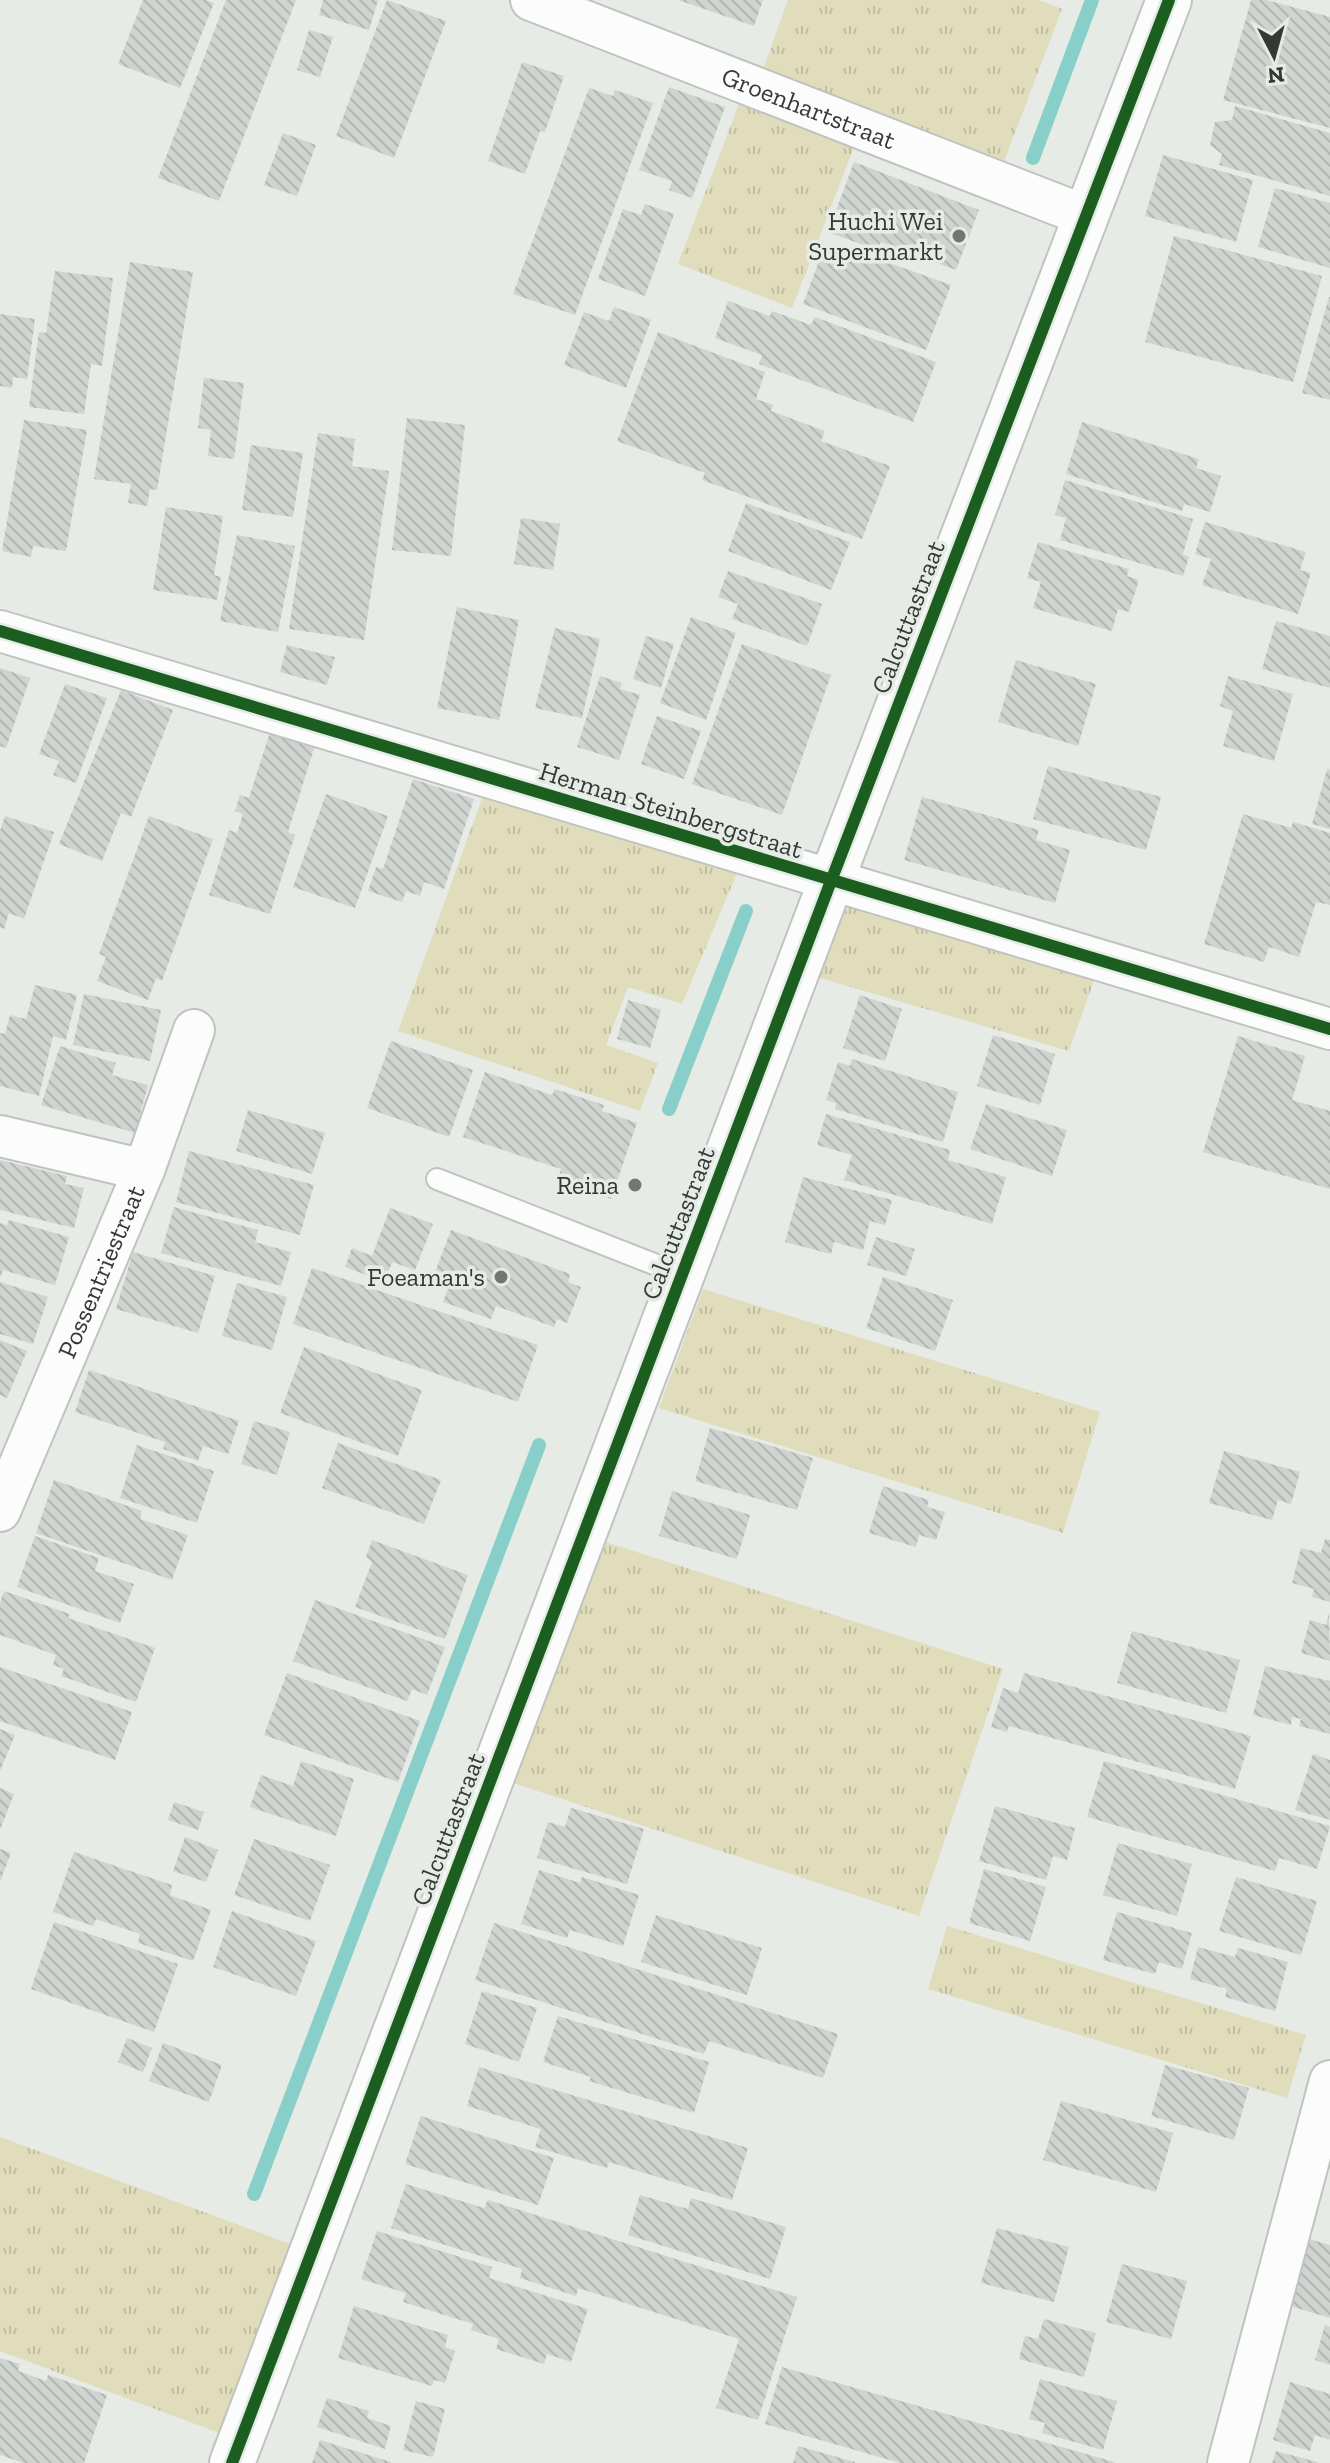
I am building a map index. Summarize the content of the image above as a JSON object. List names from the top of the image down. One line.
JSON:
{"streets":{"street":["Groenhartstraat","Calcuttastraat","Herman Steinbergstraat","Possentriestraat"]},"crossings":[["Groenhartstraat","Calcuttastraat"],["Calcuttastraat","Herman Steinbergstraat"]],"places":["Huchi Wei Supermarkt","Reina","Foeaman's"],"north":"bottom"}
